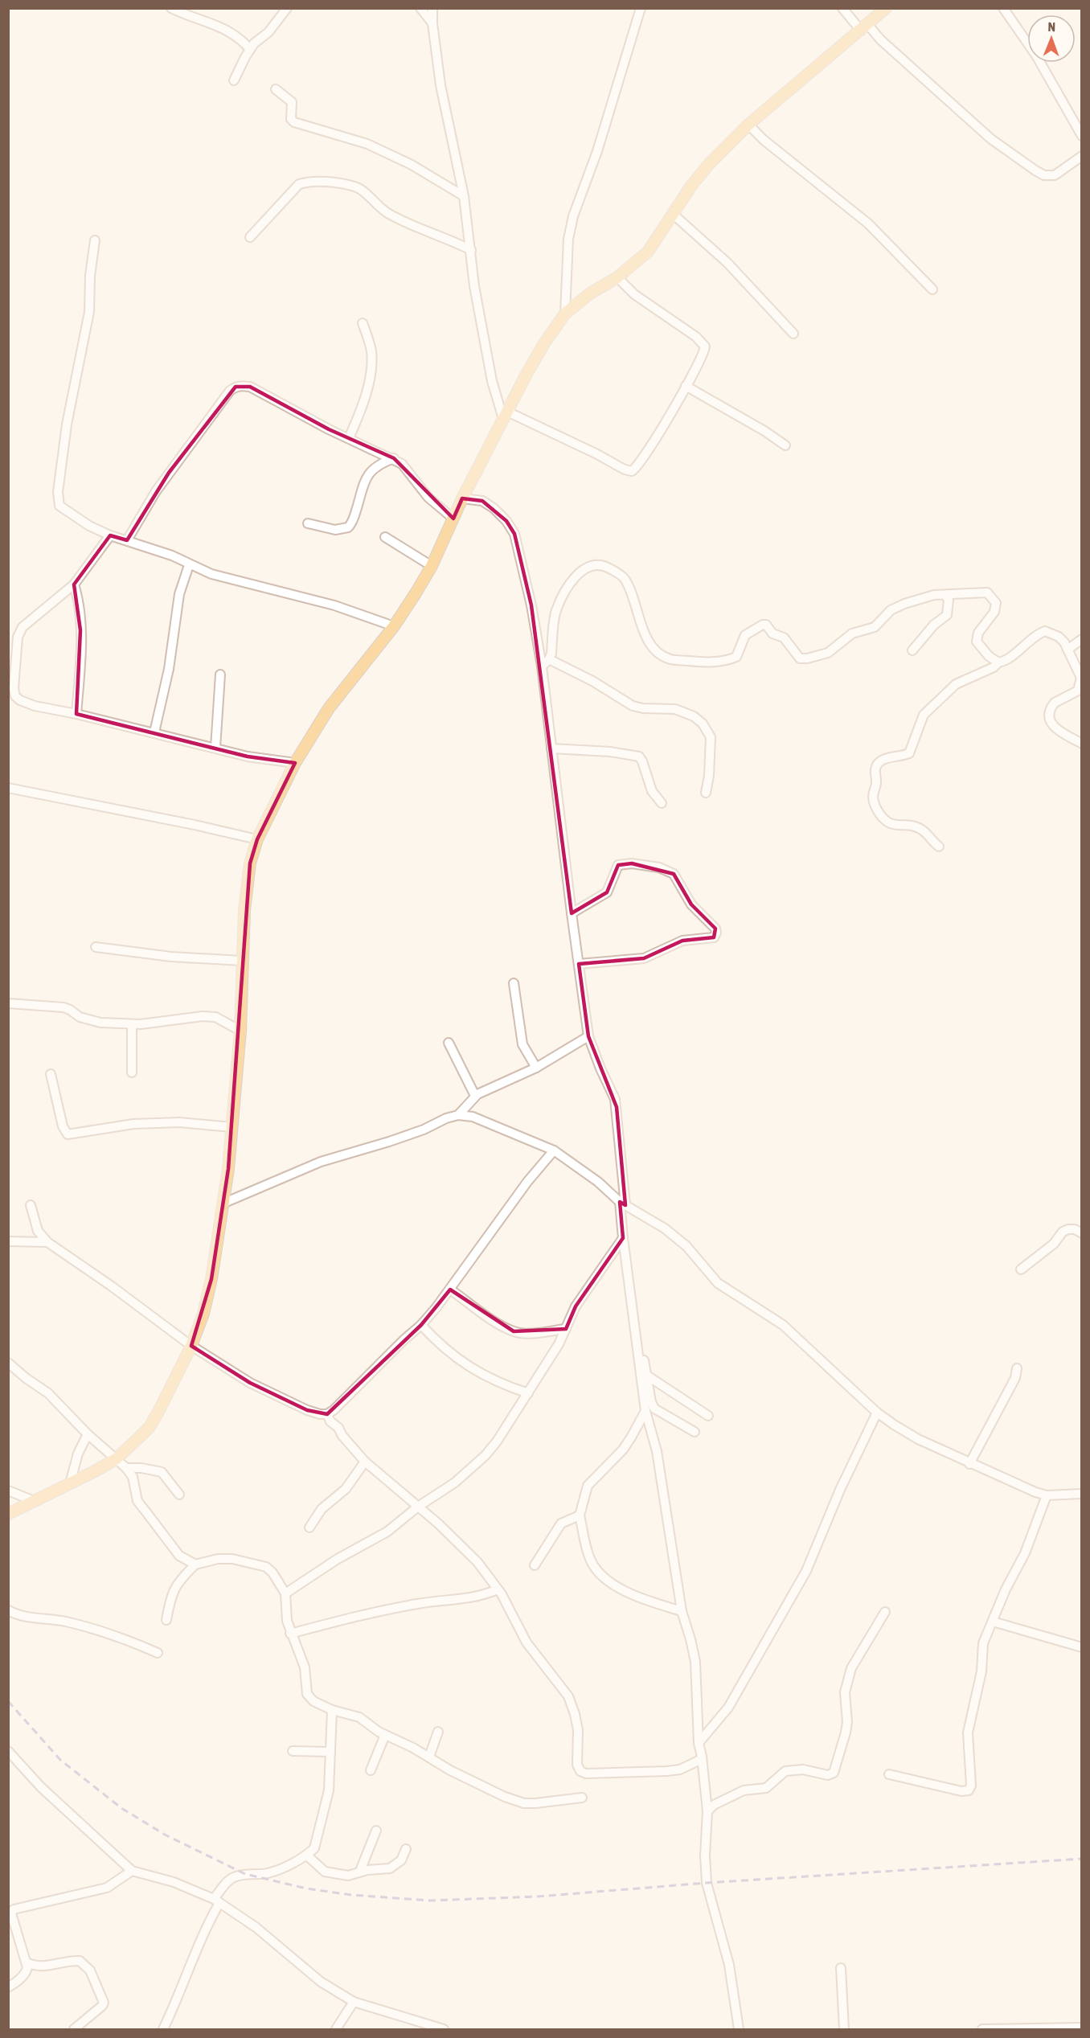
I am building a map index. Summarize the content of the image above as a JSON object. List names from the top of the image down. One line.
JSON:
{"north":"top"}
